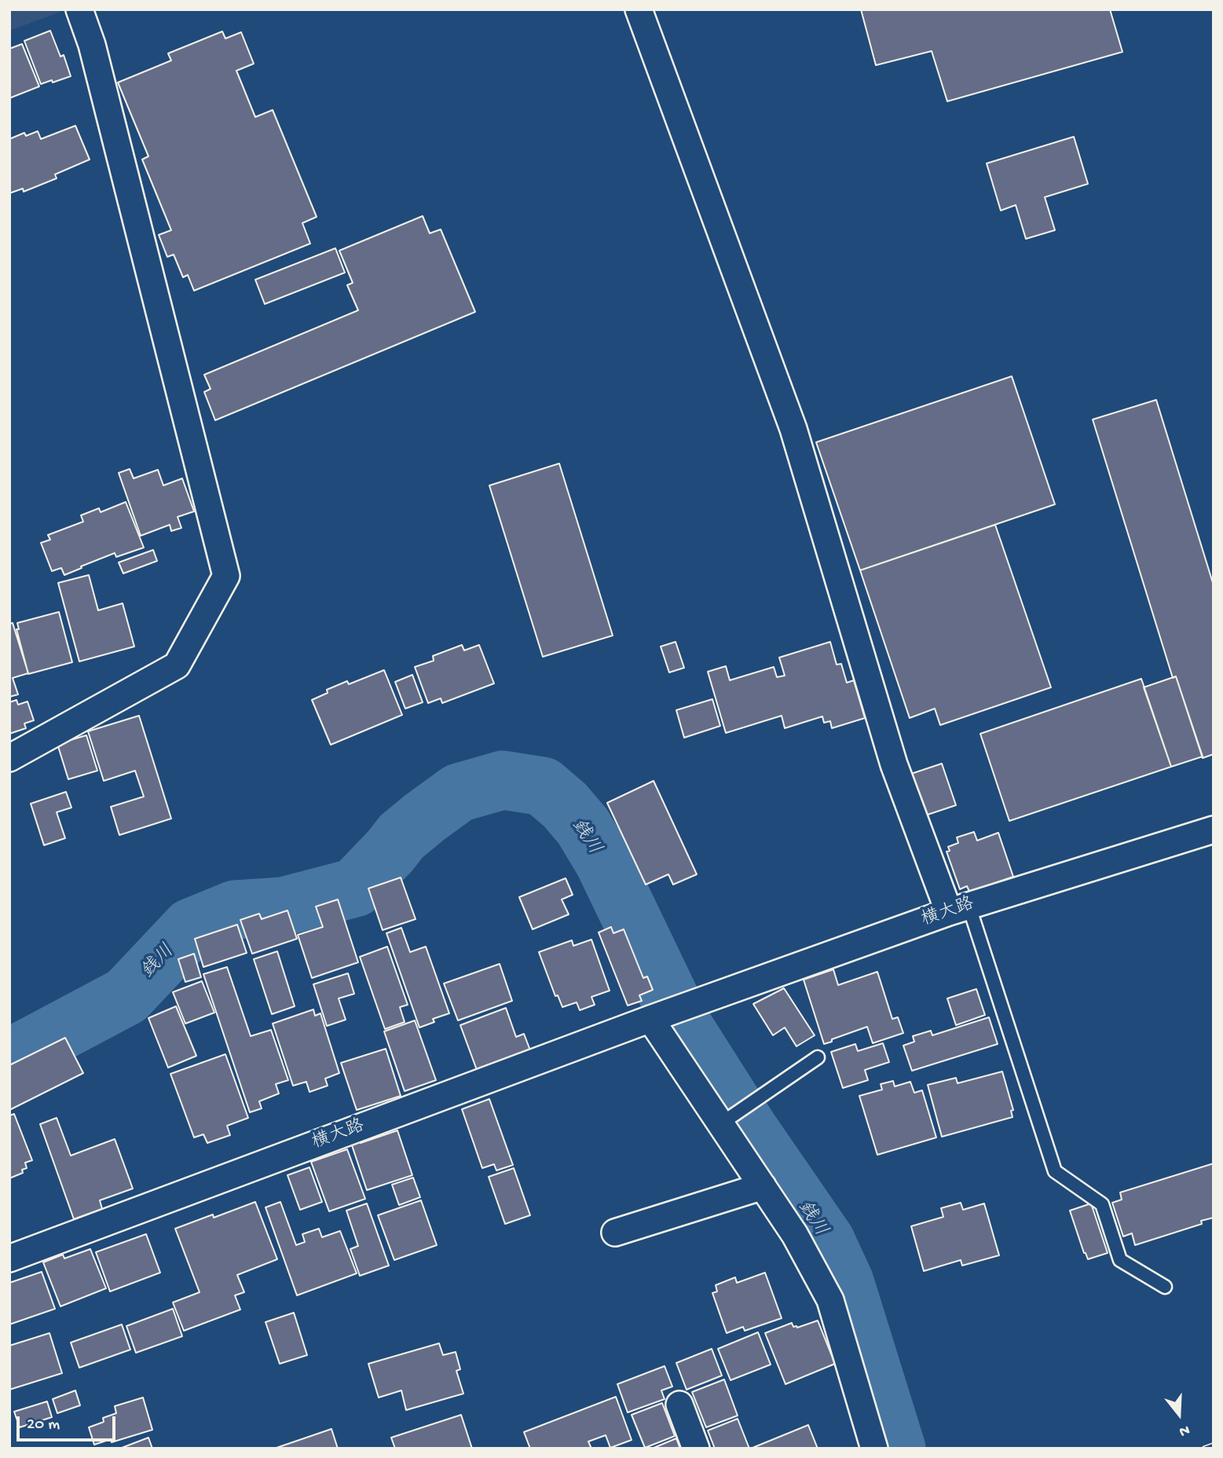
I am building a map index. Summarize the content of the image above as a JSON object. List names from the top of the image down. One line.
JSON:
{"streets":{"street":["横大路"]},"water":["銭川"],"scale_bar":"20 m","north":"bottom"}
